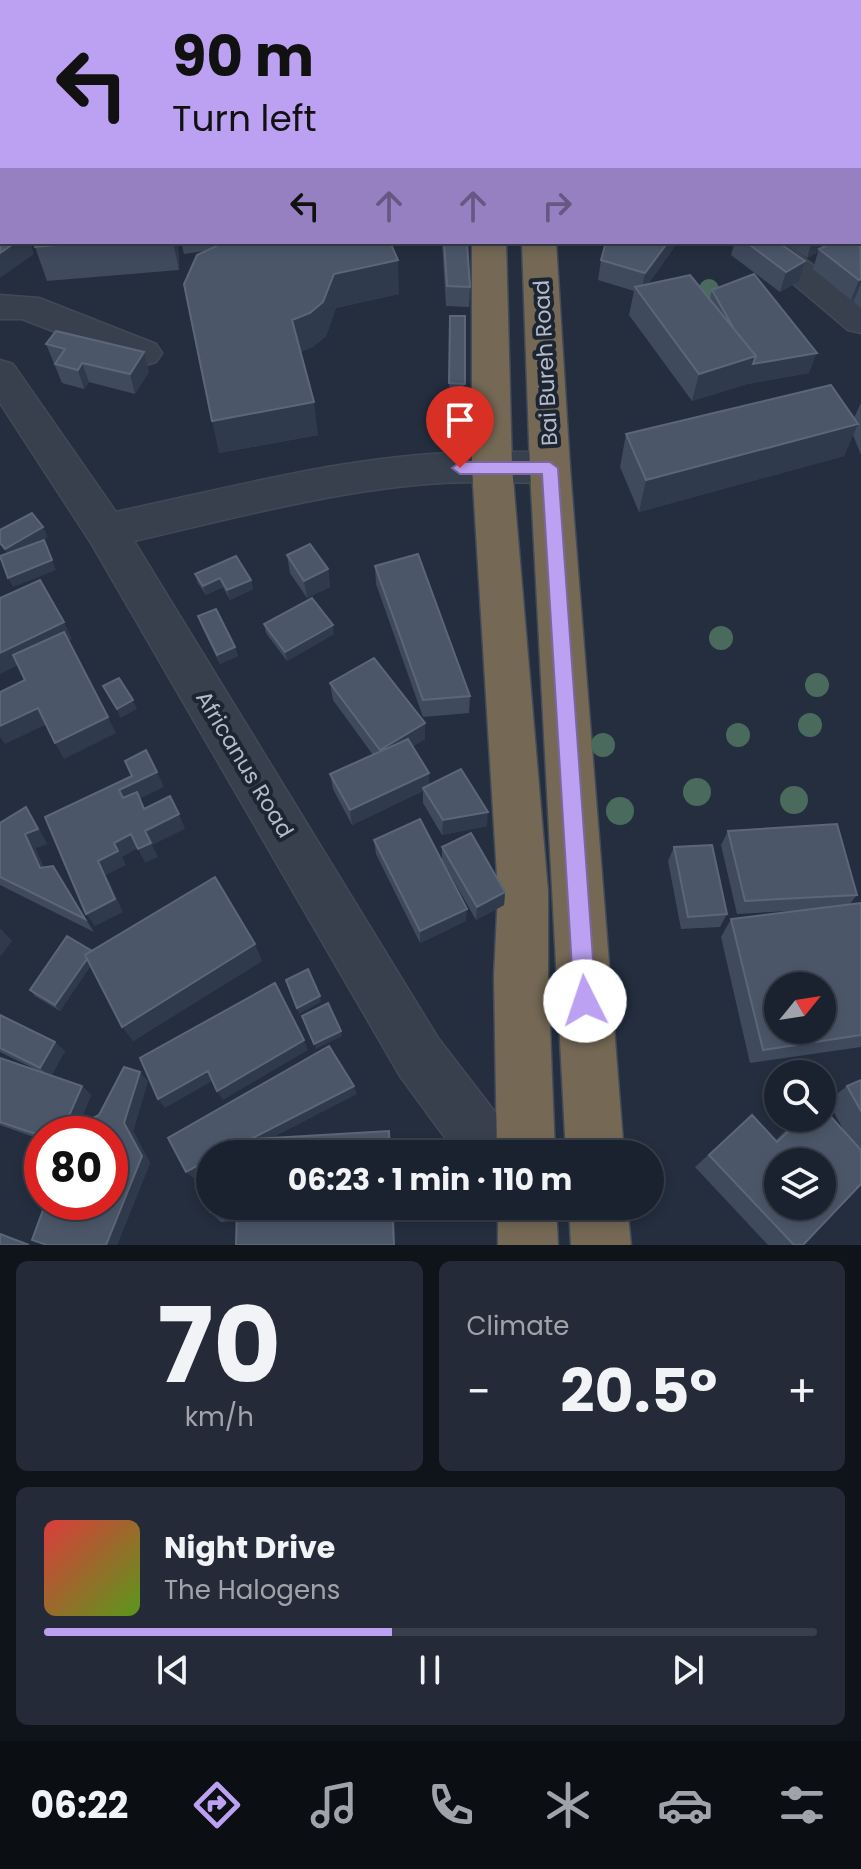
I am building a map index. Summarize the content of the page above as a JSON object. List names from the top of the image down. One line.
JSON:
{"streets":{"highway":["Bai Bureh Road"],"street":["Africanus Road"]},"north":"top right","page":{"turn":["90 m","Turn left"],"limit":"80","trip":"06:23 · 1 min · 110 m","tile":[["70","km/h"],"Climate"],"heat":["−","20.5°","+"],"song":["Night Drive","The Halogens"],"tabs":"06:22"}}
